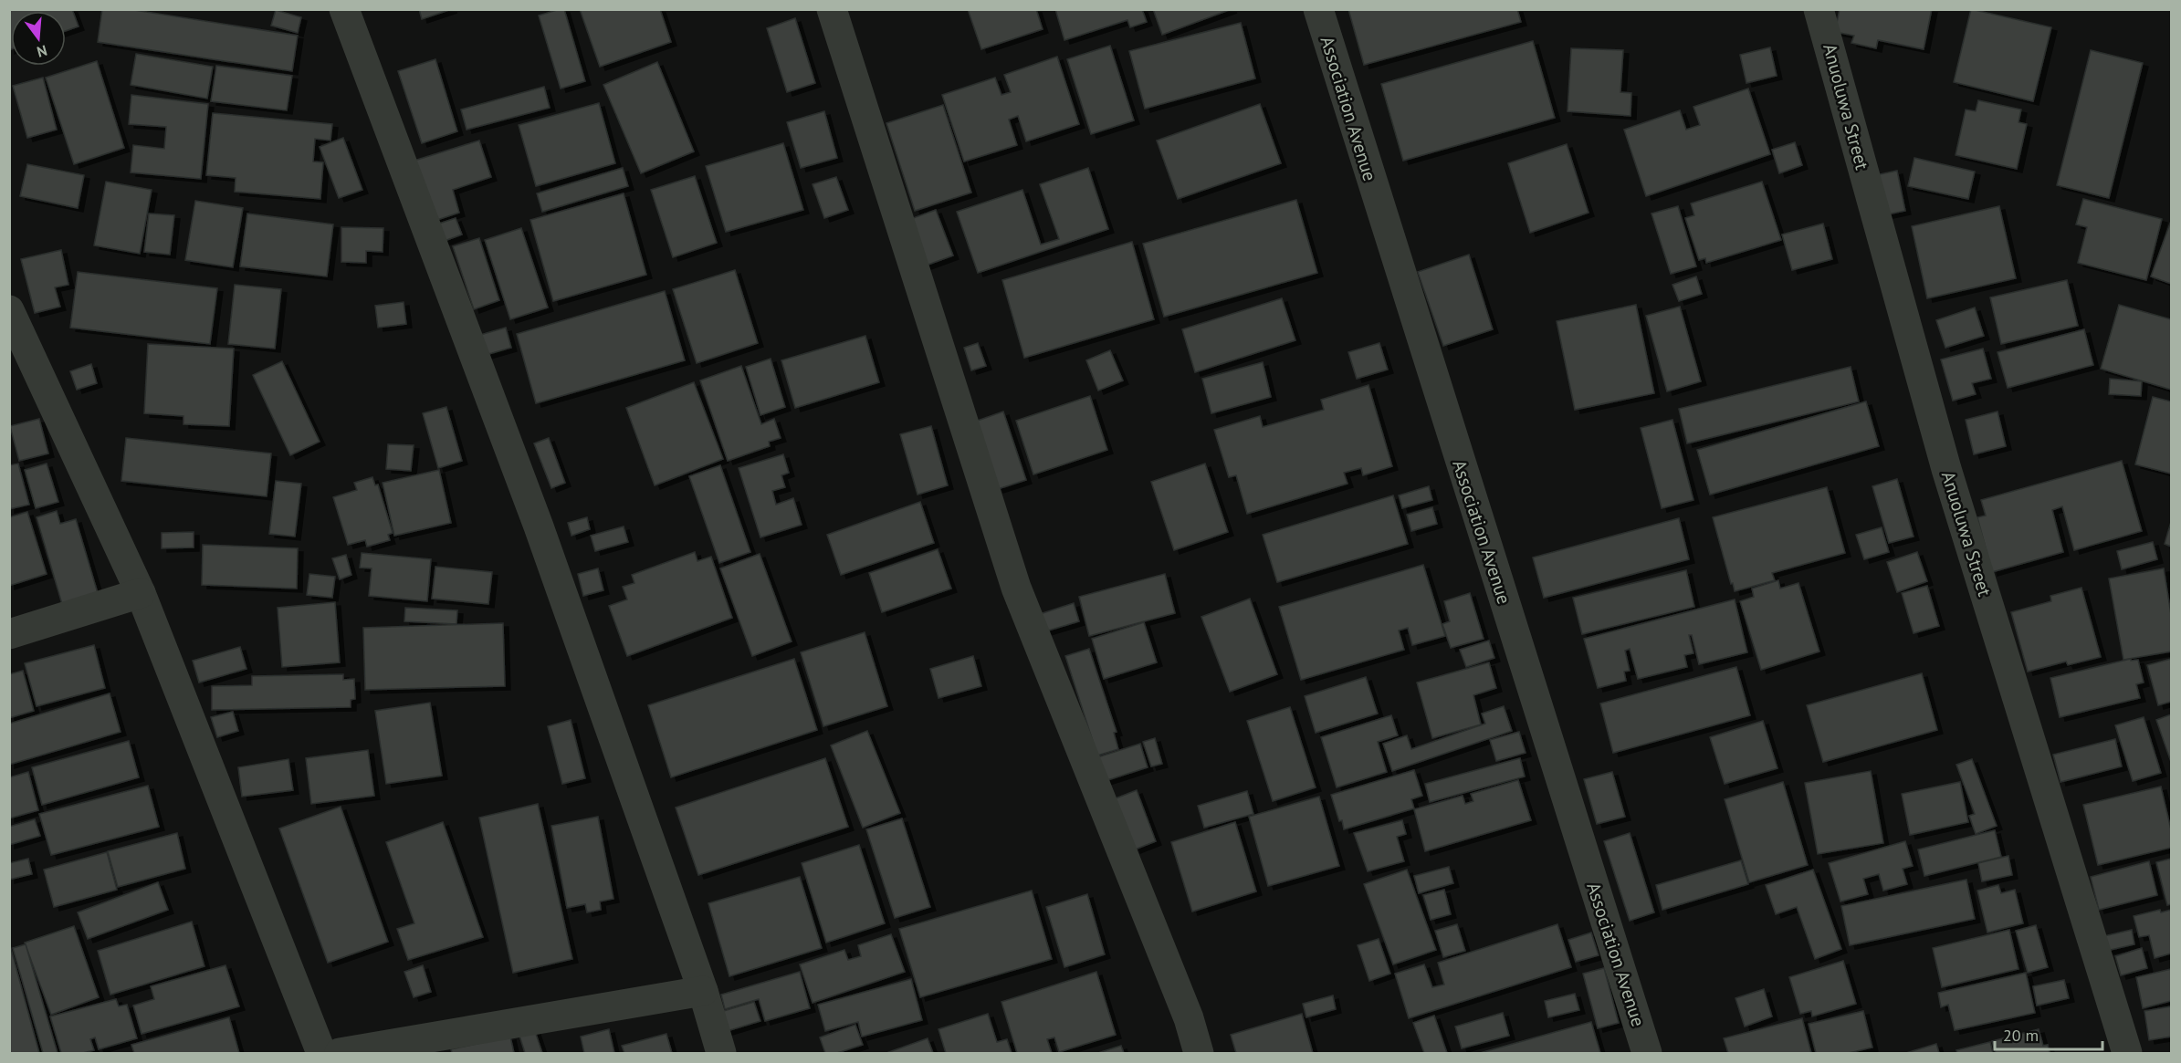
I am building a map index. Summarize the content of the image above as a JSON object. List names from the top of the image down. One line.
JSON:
{"streets":{"street":["Anuoluwa Street","Association Avenue"]},"scale_bar":"20 m","north":"bottom"}
